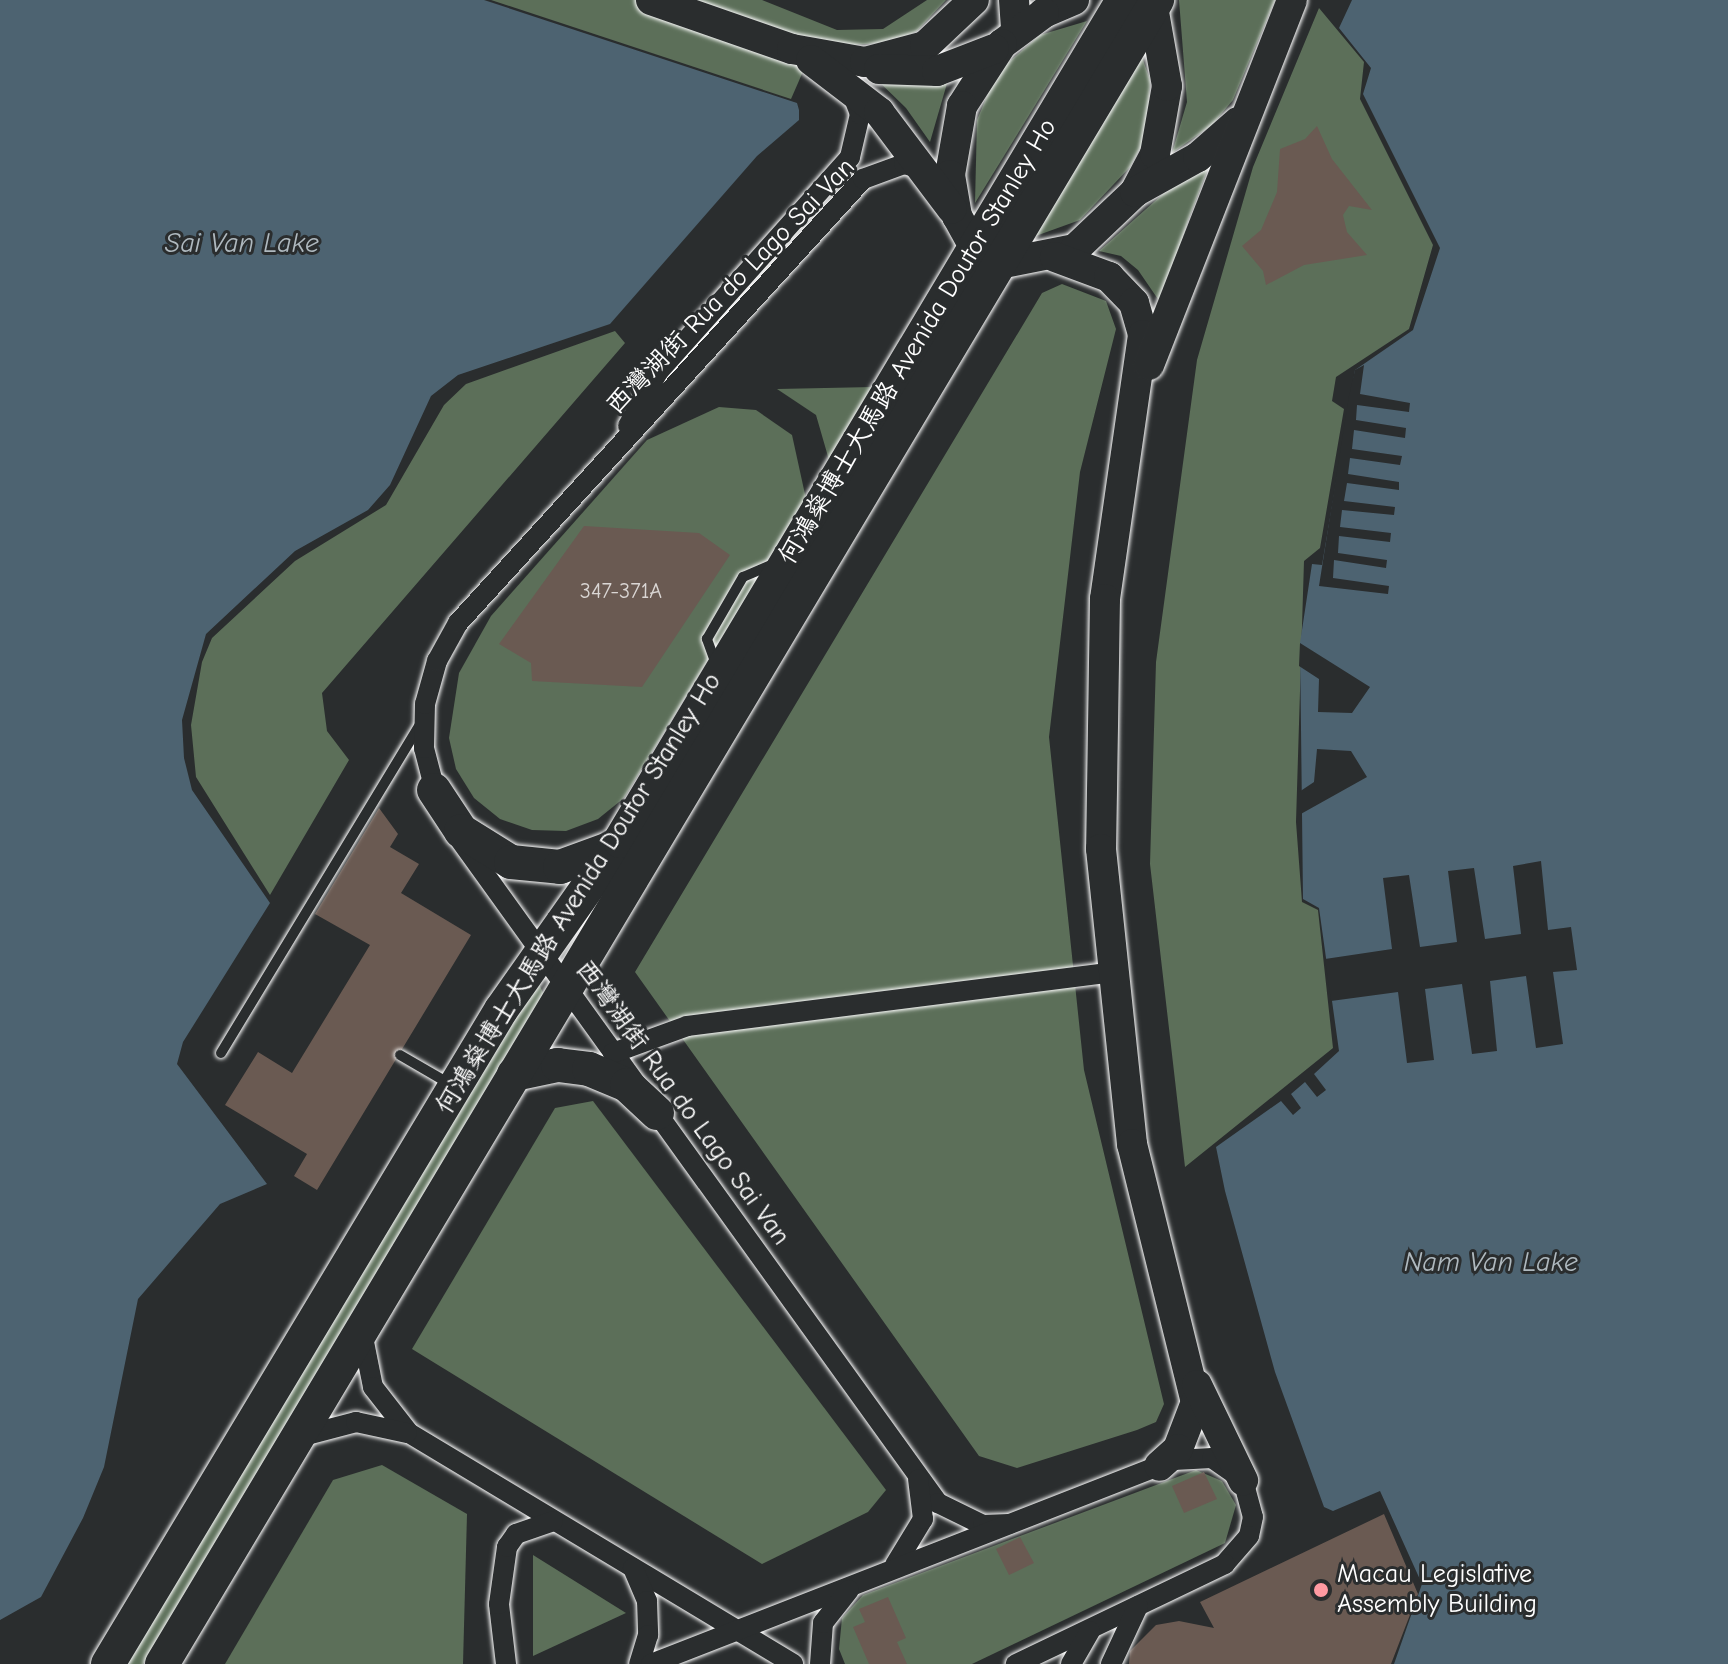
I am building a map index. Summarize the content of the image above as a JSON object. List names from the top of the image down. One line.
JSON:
{"streets":{"main road":["何鴻燊博士大馬路 Avenida Doutor Stanley Ho"],"street":["西灣湖街 Rua do Lago Sai Van"]},"crossings":[["西灣湖街 Rua do Lago Sai Van","何鴻燊博士大馬路 Avenida Doutor Stanley Ho"]],"water":["Sai Van Lake","Nam Van Lake"],"places":["Macau Legislative Assembly Building"],"house_numbers":["347-371A"]}
